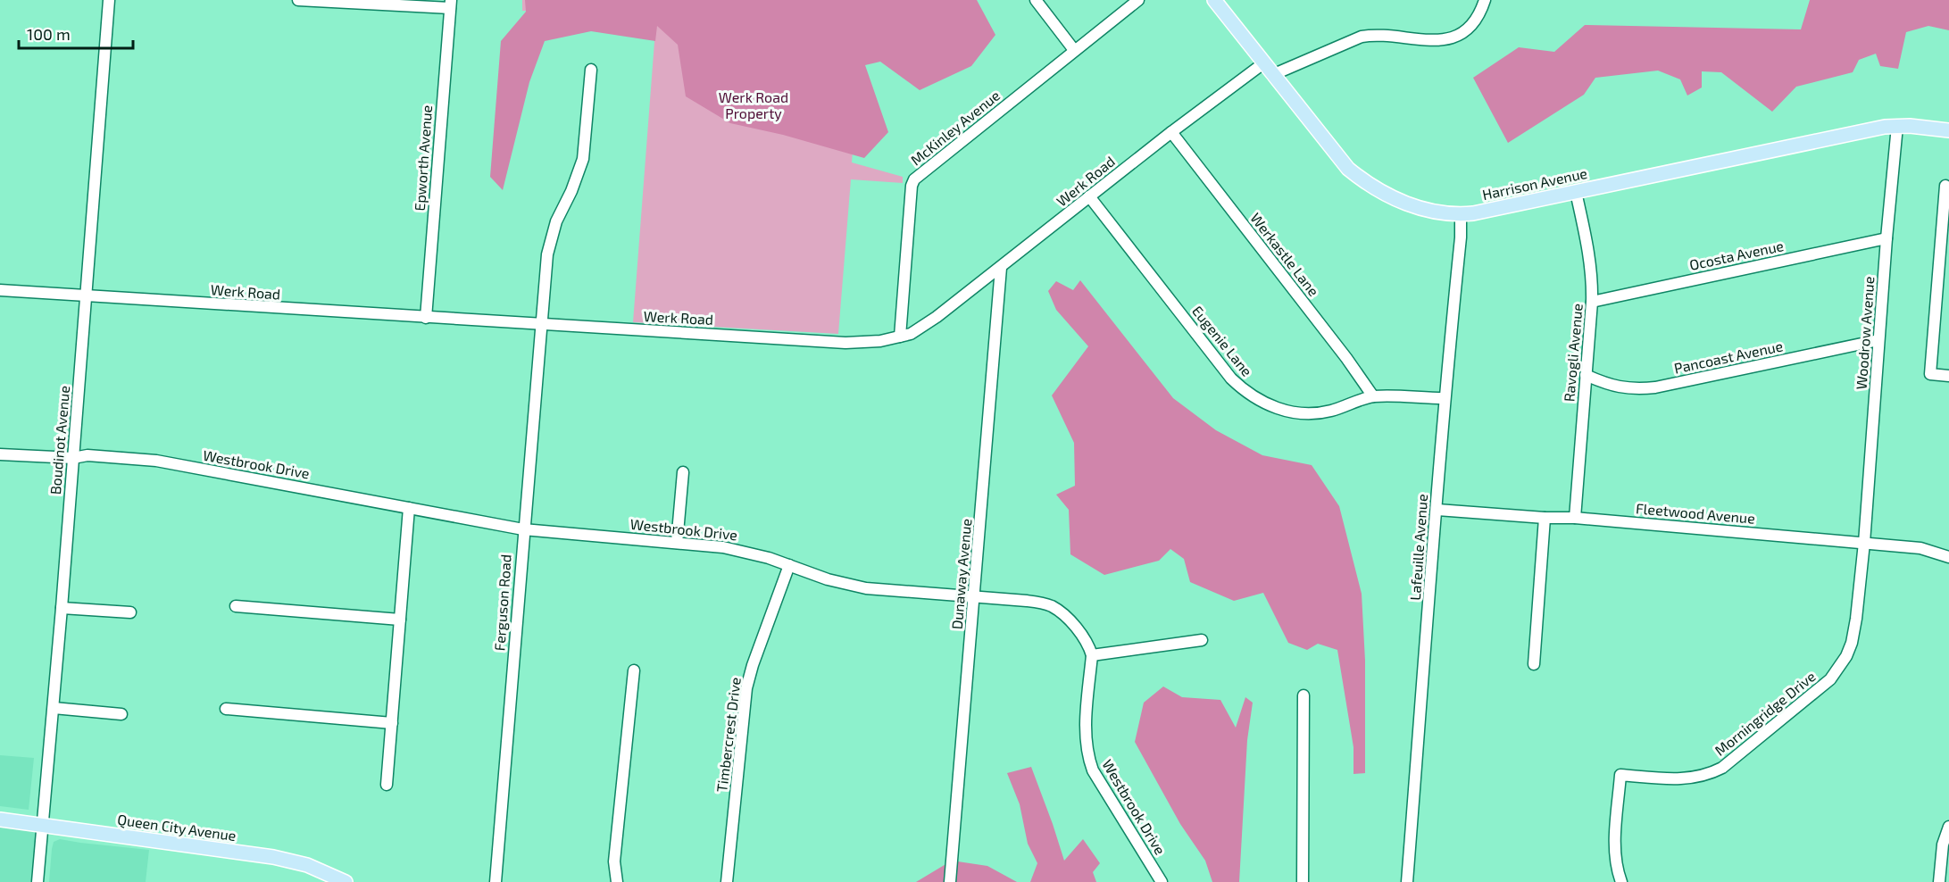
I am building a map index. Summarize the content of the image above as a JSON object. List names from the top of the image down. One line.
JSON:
{"streets":{"main road":["Harrison Avenue","Queen City Avenue"],"street":["McKinley Avenue","Epworth Avenue","Werk Road","Werkastle Lane","Ocosta Avenue","Woodrow Avenue","Eugenie Lane","Ravogli Avenue","Pancoast Avenue","Boudinot Avenue","Westbrook Drive","Fleetwood Avenue","Lafeuille Avenue","Dunaway Avenue","Ferguson Road","Morningridge Drive","Timbercrest Drive"]},"crossings":[["McKinley Avenue","Werk Road"],["Epworth Avenue","Werk Road"],["Werk Road","Harrison Avenue"],["Werk Road","Werkastle Lane"],["Werk Road","Eugenie Lane"],["Werk Road","Boudinot Avenue"],["Werk Road","Dunaway Avenue"],["Werk Road","Ferguson Road"],["Harrison Avenue","Woodrow Avenue"],["Harrison Avenue","Ravogli Avenue"],["Harrison Avenue","Lafeuille Avenue"],["Werkastle Lane","Eugenie Lane"],["Ocosta Avenue","Woodrow Avenue"],["Ocosta Avenue","Ravogli Avenue"],["Woodrow Avenue","Pancoast Avenue"],["Woodrow Avenue","Fleetwood Avenue"],["Woodrow Avenue","Morningridge Drive"],["Eugenie Lane","Lafeuille Avenue"],["Ravogli Avenue","Pancoast Avenue"],["Ravogli Avenue","Fleetwood Avenue"],["Boudinot Avenue","Westbrook Drive"],["Boudinot Avenue","Queen City Avenue"],["Westbrook Drive","Dunaway Avenue"],["Westbrook Drive","Ferguson Road"],["Westbrook Drive","Timbercrest Drive"],["Fleetwood Avenue","Lafeuille Avenue"],["Fleetwood Avenue","Morningridge Drive"]],"parks":["Werk Road Property"],"scale_bar":"100 m"}
